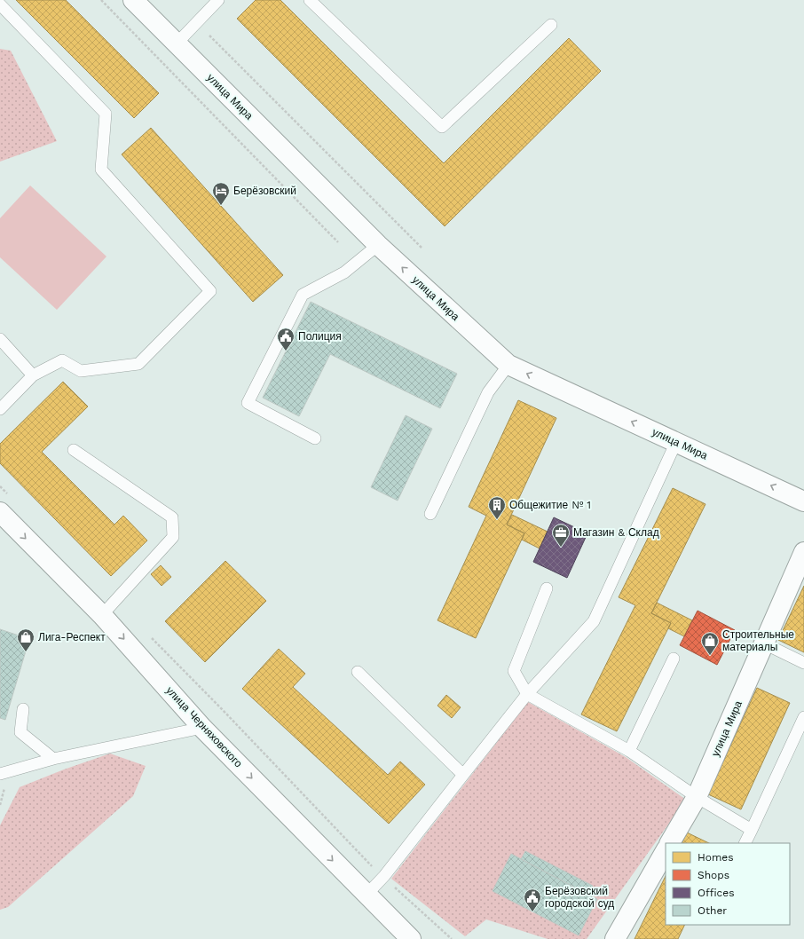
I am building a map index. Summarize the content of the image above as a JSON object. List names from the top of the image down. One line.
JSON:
{"streets":{"street":["улица Мира","улица Черняховского"]},"one_way":["улица Мира","улица Черняховского"],"places":{"hotel":["Берёзовский"],"public building":["Полиция","Берёзовский городской суд"],"building":["Общежитие № 1"],"office":["Магазин & Склад"],"shop":["Лига-Респект","Строительные материалы"]},"legend":["Homes","Shops","Offices","Other"]}
